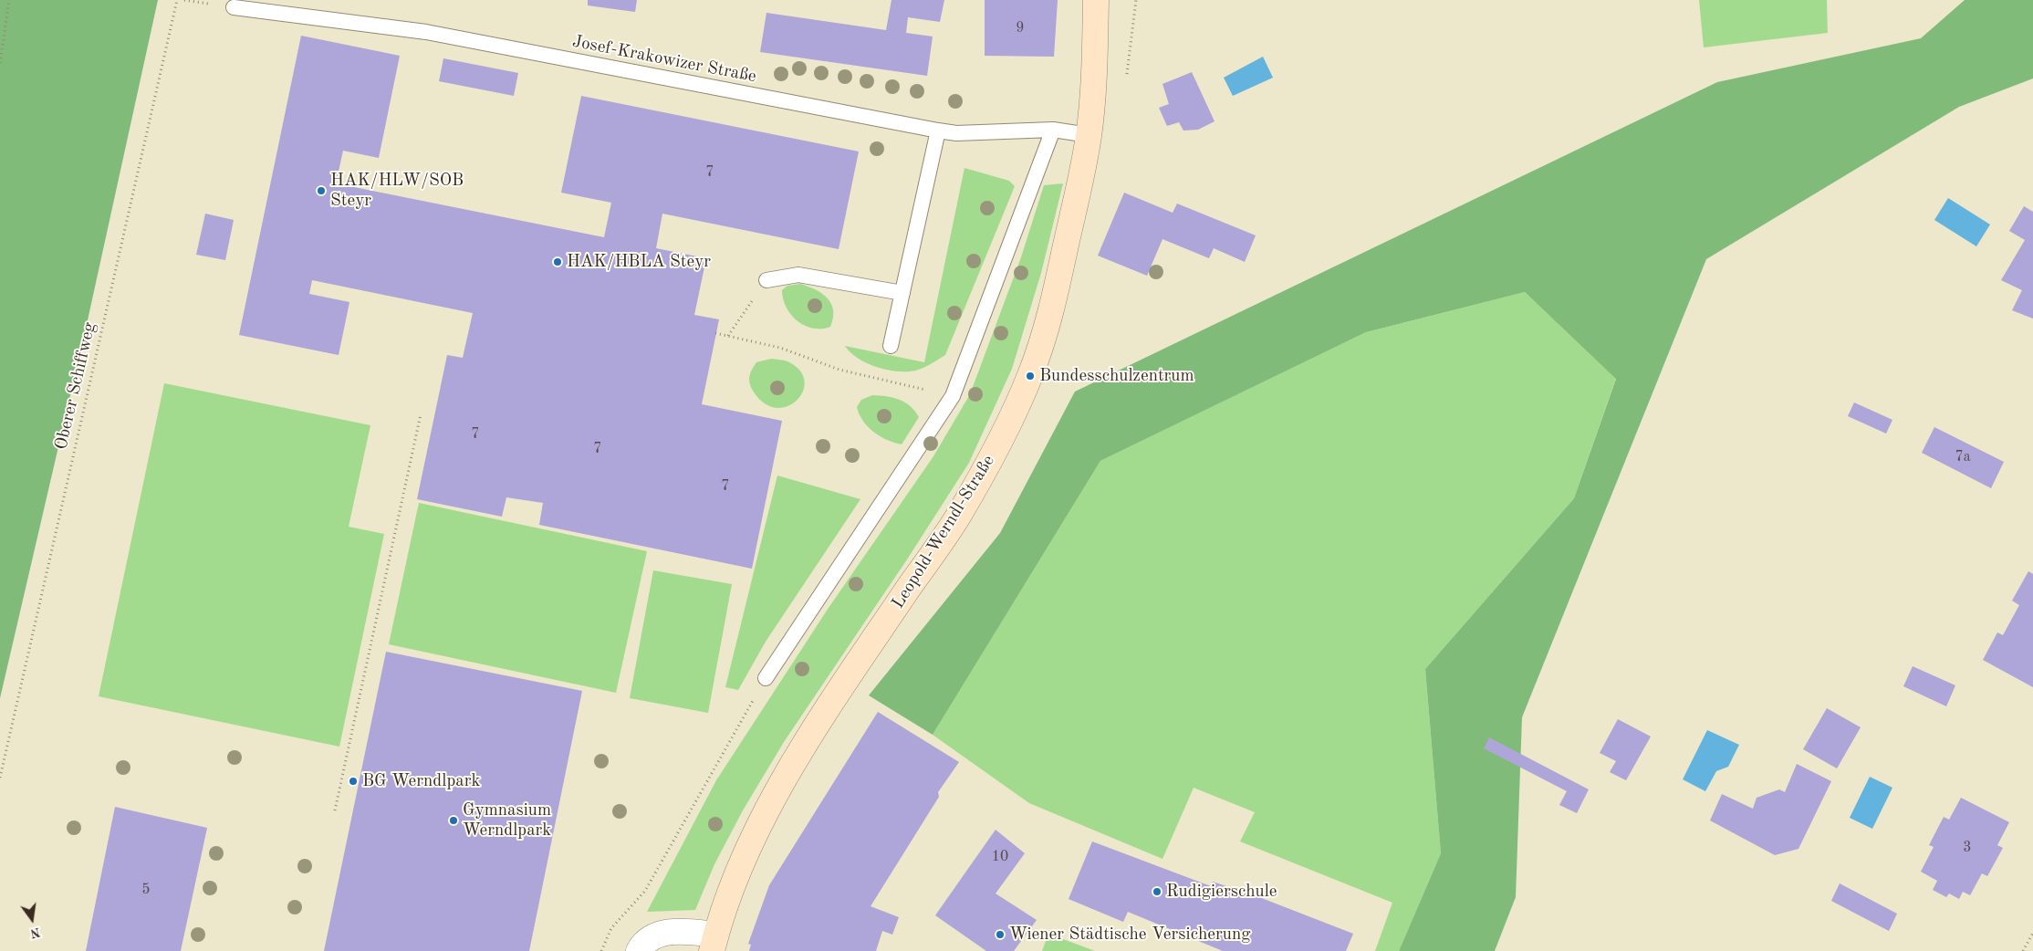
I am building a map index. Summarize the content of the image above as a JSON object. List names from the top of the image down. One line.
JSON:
{"streets":{"street":["Leopold-Werndl-Straße"],"lane":["Josef-Krakowizer Straße"],"path":["Oberer Schiffweg"]},"crossings":[["Josef-Krakowizer Straße","Leopold-Werndl-Straße"]],"places":["HAK/HLW/SOB Steyr","HAK/HBLA Steyr","Bundesschulzentrum","BG Werndlpark","Gymnasium Werndlpark","Rudigierschule","Wiener Städtische Versicherung"],"house_numbers":["9","7","7","7","7a","7","3","10","5"],"north":"bottom"}
